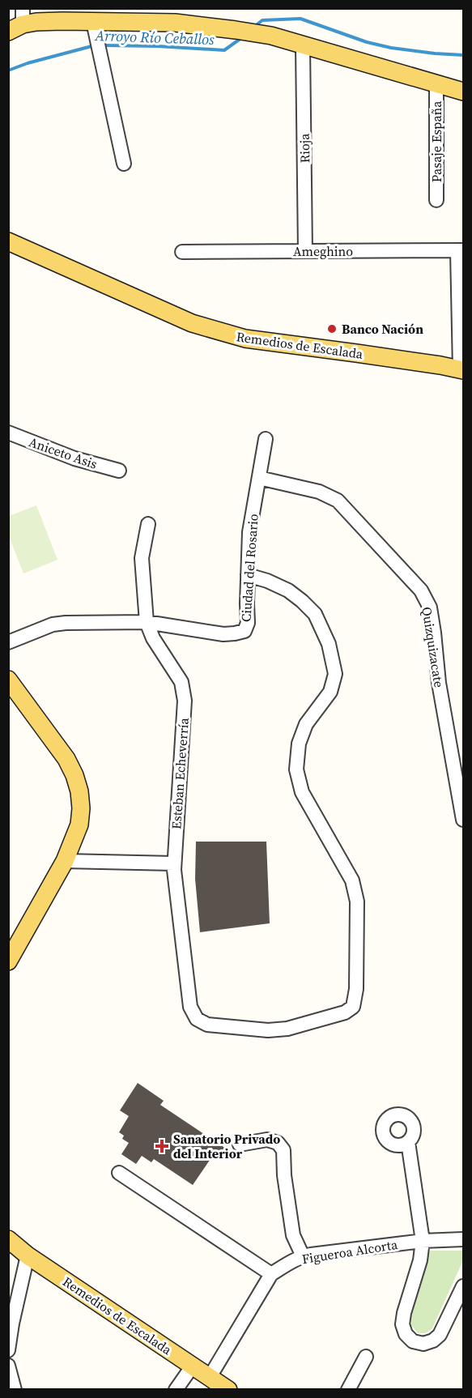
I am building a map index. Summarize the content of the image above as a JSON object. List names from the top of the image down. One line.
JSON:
{"streets":{"main road":["Remedios de Escalada"],"street":["Pasaje España","Rioja","Ameghino","Aniceto Asis","Ciudad del Rosario","Quizquizacate","Esteban Echeverría","Figueroa Alcorta"]},"crossings":[["Rioja","Ameghino"],["Remedios de Escalada","Figueroa Alcorta"],["Ciudad del Rosario","Quizquizacate"],["Ciudad del Rosario","Esteban Echeverría"]],"water":["Arroyo Río Ceballos"],"places":{"other":["Banco Nación"],"health":["Sanatorio Privado del Interior"]}}
